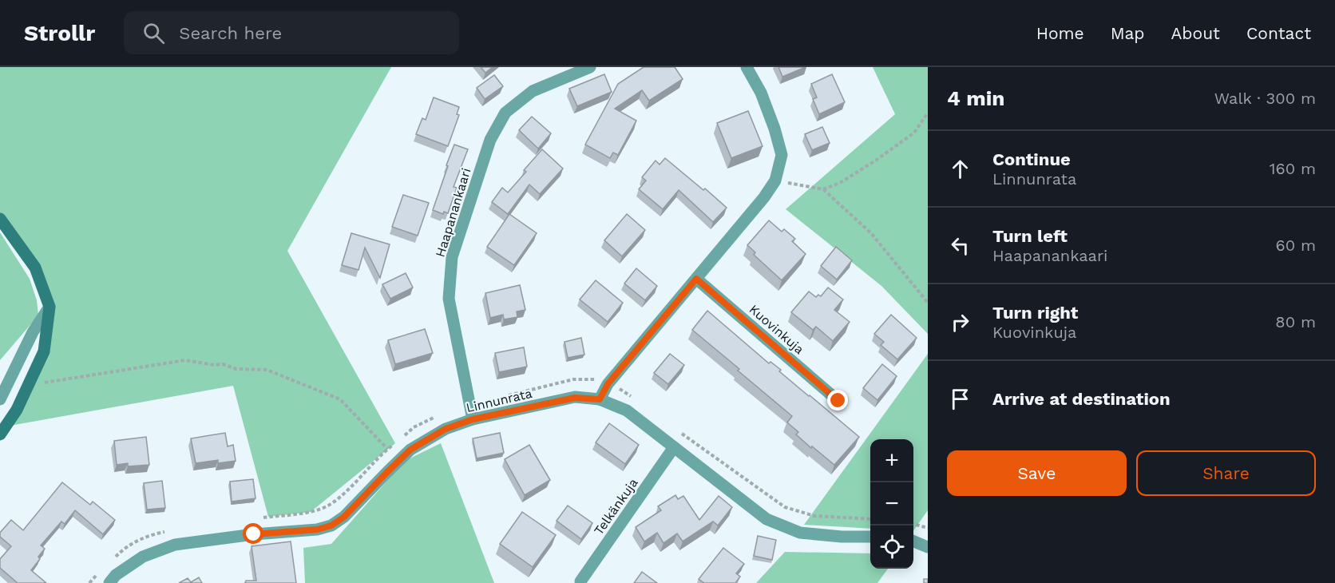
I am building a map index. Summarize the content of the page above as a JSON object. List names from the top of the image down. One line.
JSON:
{"streets":{"street":["Haapanankaari","Kuovinkuja","Linnunrata","Telkänkuja"]},"crossings":[["Haapanankaari","Linnunrata"],["Linnunrata","Telkänkuja"]],"page":{"header":"Strollr","search":"Search here","nav":["Home","Map","About","Contact"],"heading":["4 min","Walk · 300 m"],"list":[["Continue","Linnunrata","160 m"],["Turn left","Haapanankaari","60 m"],["Turn right","Kuovinkuja","80 m"],"Arrive at destination"],"buttons":["Save","Share"],"map_buttons":["+","−"]}}
